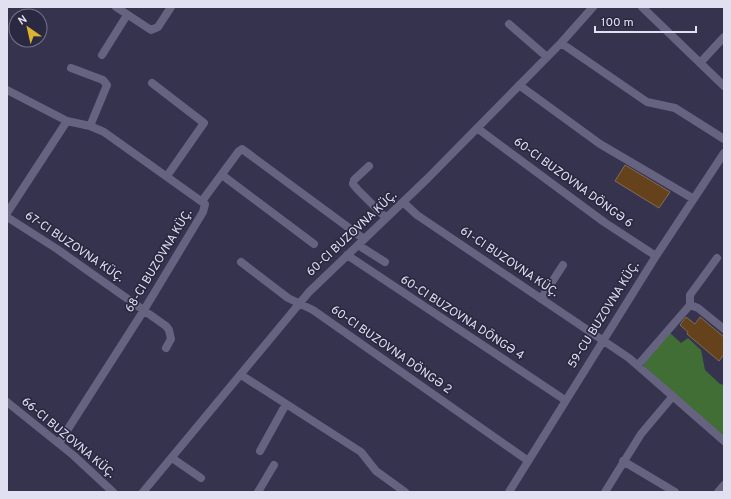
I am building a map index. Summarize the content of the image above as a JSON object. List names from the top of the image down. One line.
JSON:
{"streets":{"street":["67-CI BUZOVNA KÜÇ.","68-CI BUZOVNA KÜÇ.","61-CI BUZOVNA KÜÇ.","59-CU BUZOVNA KÜÇ."]},"crossings":[["67-CI BUZOVNA KÜÇ.","68-CI BUZOVNA KÜÇ."],["61-CI BUZOVNA KÜÇ.","59-CU BUZOVNA KÜÇ."]],"scale_bar":"100 m","north":"top left"}
